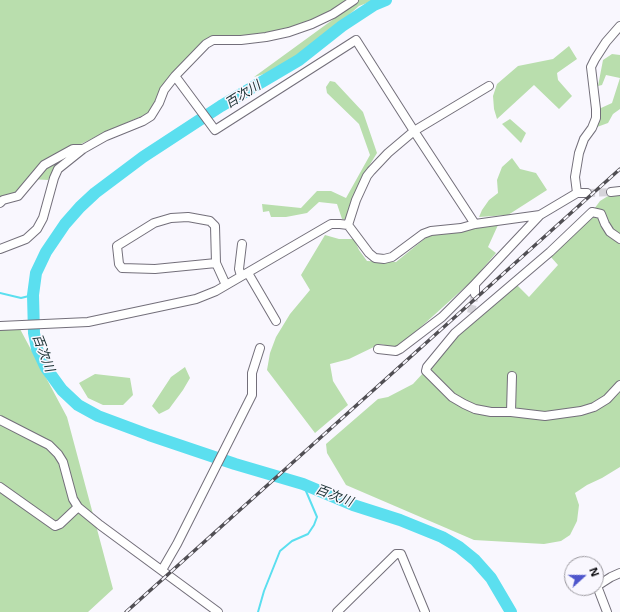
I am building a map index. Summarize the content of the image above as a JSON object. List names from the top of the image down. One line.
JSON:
{"water":["百次川"],"north":"right"}
